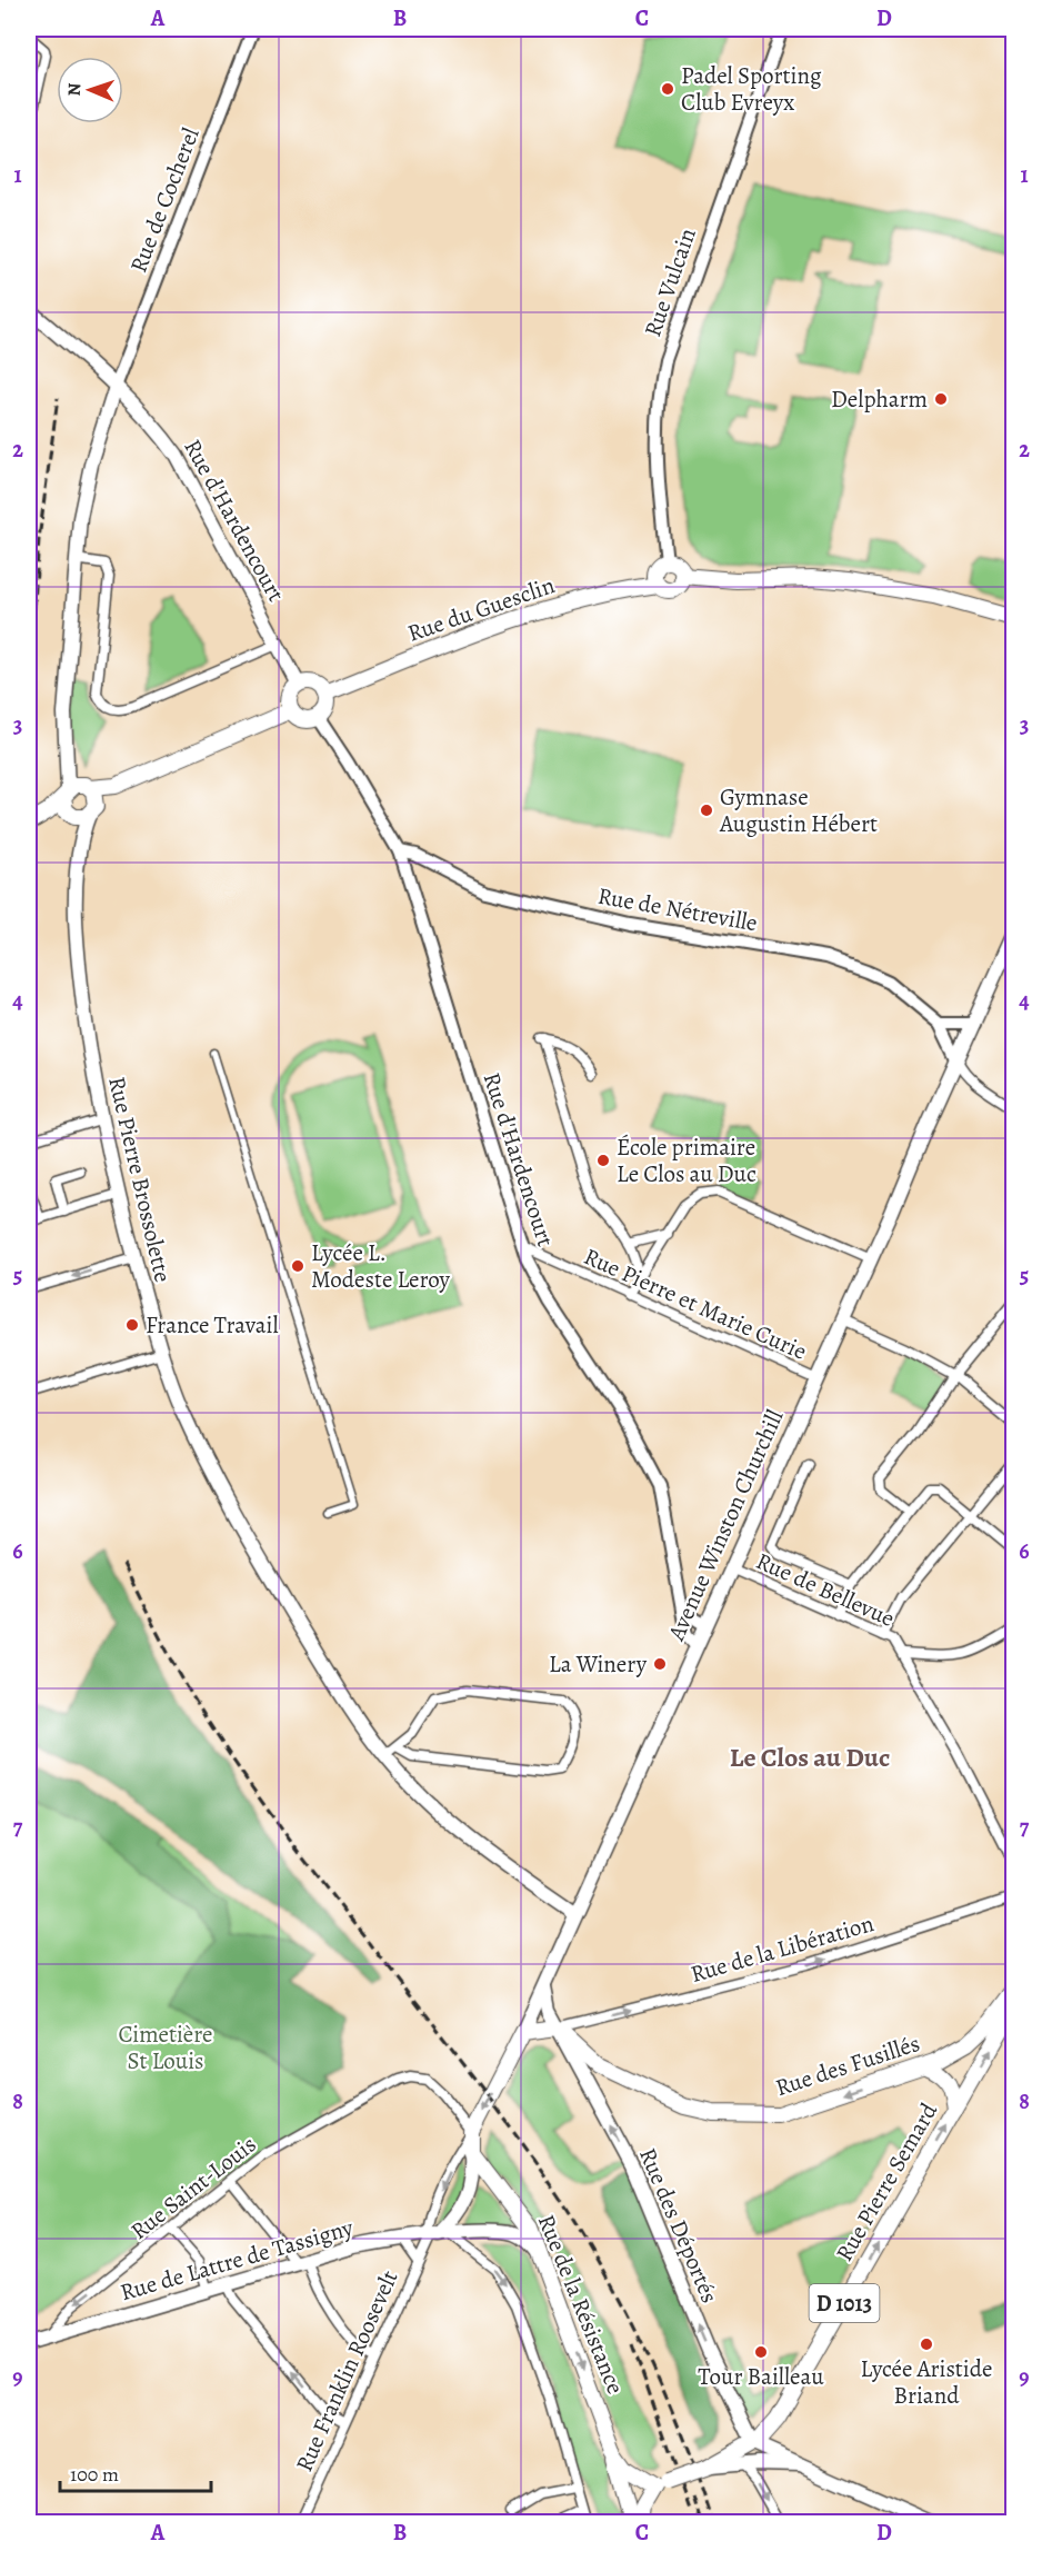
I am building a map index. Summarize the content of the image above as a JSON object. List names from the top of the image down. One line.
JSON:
{"streets":{"main road":["Rue d'Hardencourt","Rue du Guesclin","Rue Pierre Brossolette","Avenue Winston Churchill","Rue des Fusillés","Rue Pierre Semard","Rue des Déportés","Rue de Lattre de Tassigny","D 1013","Rue de la Résistance"],"street":["Rue de Cocherel","Rue Vulcain","Rue de Nétreville","Rue Pierre et Marie Curie","Rue de Bellevue","Rue de la Libération","Rue Saint-Louis","Rue Franklin Roosevelt"]},"crossings":[["Rue de Cocherel","Rue d'Hardencourt"],["Rue de Cocherel","Rue Pierre Brossolette"],["Rue Vulcain","Rue du Guesclin"],["Rue d'Hardencourt","Rue du Guesclin"],["Rue d'Hardencourt","Rue de Nétreville"],["Rue d'Hardencourt","Rue Pierre Brossolette"],["Rue d'Hardencourt","Rue Pierre et Marie Curie"],["Rue d'Hardencourt","Avenue Winston Churchill"],["Rue de Nétreville","Avenue Winston Churchill"],["Rue Pierre Brossolette","Avenue Winston Churchill"],["Rue Pierre et Marie Curie","Avenue Winston Churchill"],["Avenue Winston Churchill","Rue de Bellevue"],["Avenue Winston Churchill","Rue Saint-Louis"],["Avenue Winston Churchill","Rue des Déportés"],["Avenue Winston Churchill","Rue Franklin Roosevelt"],["Rue de la Libération","Rue des Fusillés"],["Rue de la Libération","Rue des Déportés"],["Rue des Fusillés","Rue des Déportés"],["Rue Pierre Semard","Rue des Déportés"],["Rue Pierre Semard","D 1013"],["Rue Saint-Louis","Rue de Lattre de Tassigny"],["Rue Saint-Louis","Rue Franklin Roosevelt"],["Rue des Déportés","D 1013"],["Rue de Lattre de Tassigny","Rue de la Résistance"],["Rue de Lattre de Tassigny","Rue Franklin Roosevelt"],["D 1013","Rue de la Résistance"]],"one_way":["Rue de la Libération","Rue des Fusillés","Rue Pierre Semard","Rue des Déportés","Rue de la Résistance"],"districts":["Le Clos au Duc"],"parks":["Cimetière St Louis"],"places":["Padel Sporting Club Evreyx","Delpharm","Gymnase Augustin Hébert","École primaire Le Clos au Duc","Lycée L. Modeste Leroy","France Travail","La Winery","Lycée Aristide Briand","Tour Bailleau"],"scale_bar":"100 m","north":"left","grid":{"columns":["A","B","C","D"],"rows":["1","2","3","4","5","6","7","8","9"]}}
